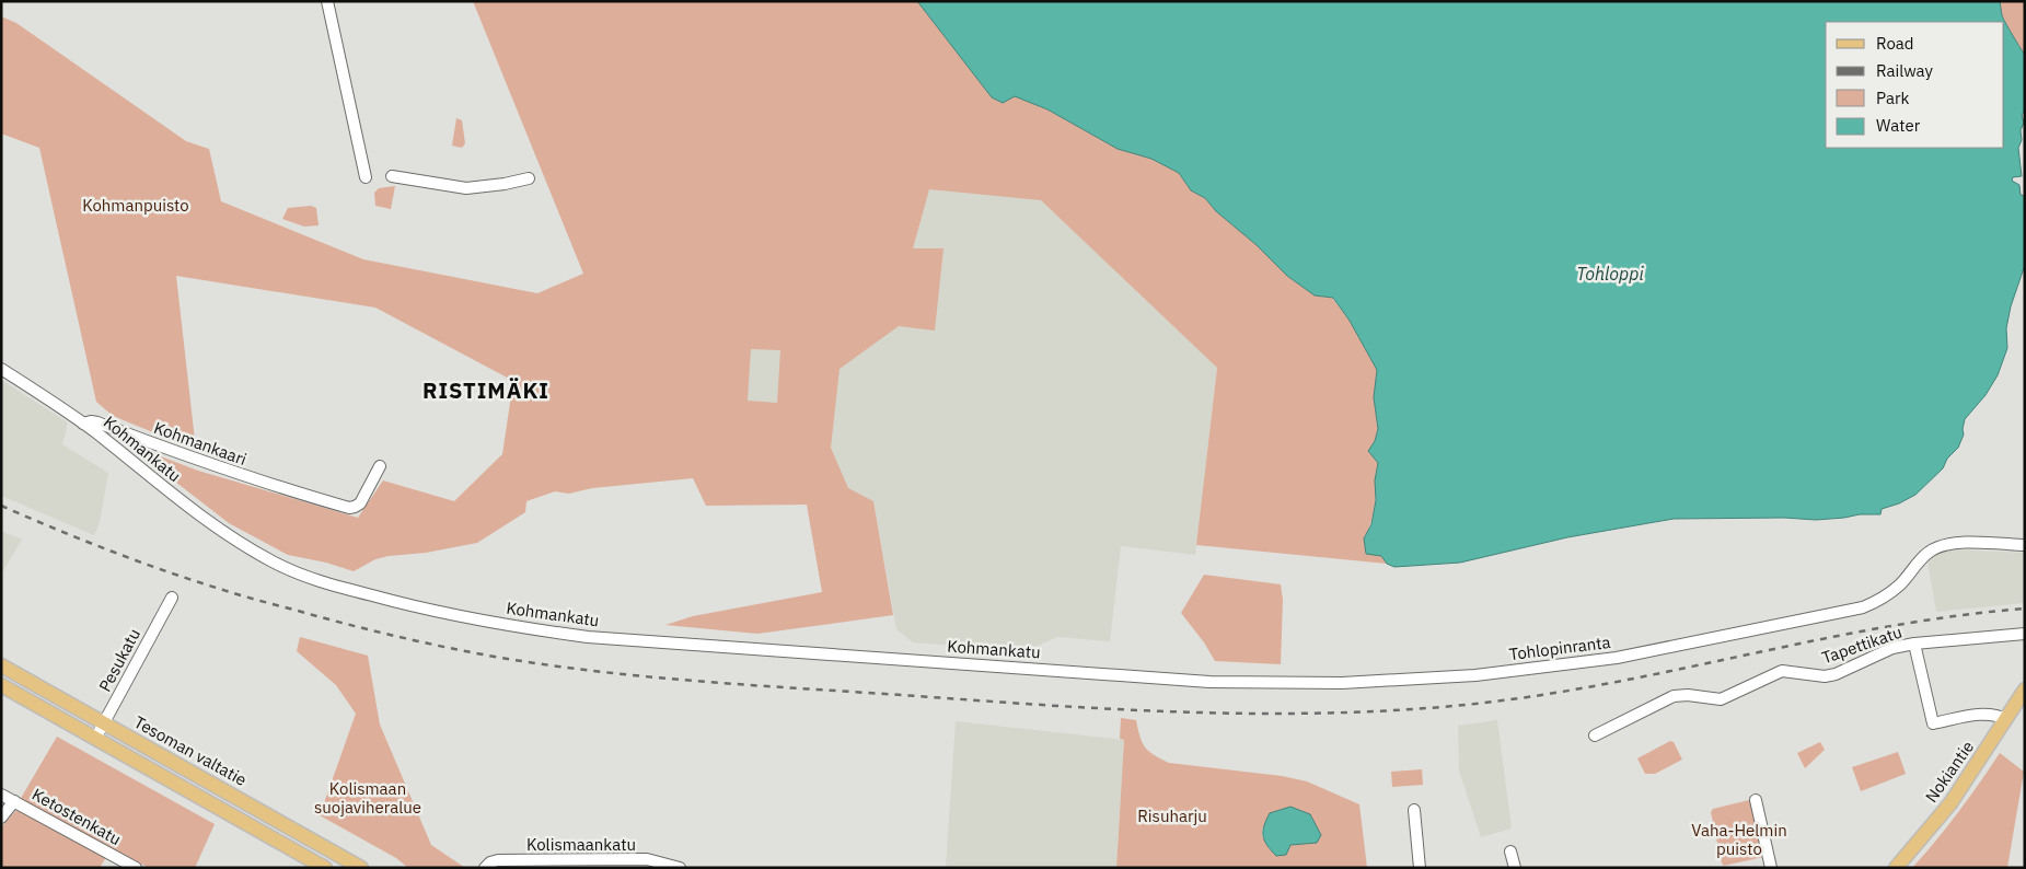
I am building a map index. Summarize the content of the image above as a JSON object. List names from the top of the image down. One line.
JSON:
{"streets":{"main road":["Tesoman valtatie","Nokiantie"],"street":["Kohmankaari","Kohmankatu","Tapettikatu","Tohlopinranta","Pesukatu","Ketostenkatu","Kolismaankatu"]},"crossings":[["Kohmankaari","Kohmankatu"],["Kohmankatu","Tohlopinranta"],["Pesukatu","Tesoman valtatie"]],"districts":["RISTIMÄKI"],"water":["Tohloppi"],"parks":["Kohmanpuisto","Kolismaan suojaviheralue","Risuharju","Vaha-Helmin puisto"],"legend":["Road","Railway","Park","Water"]}
